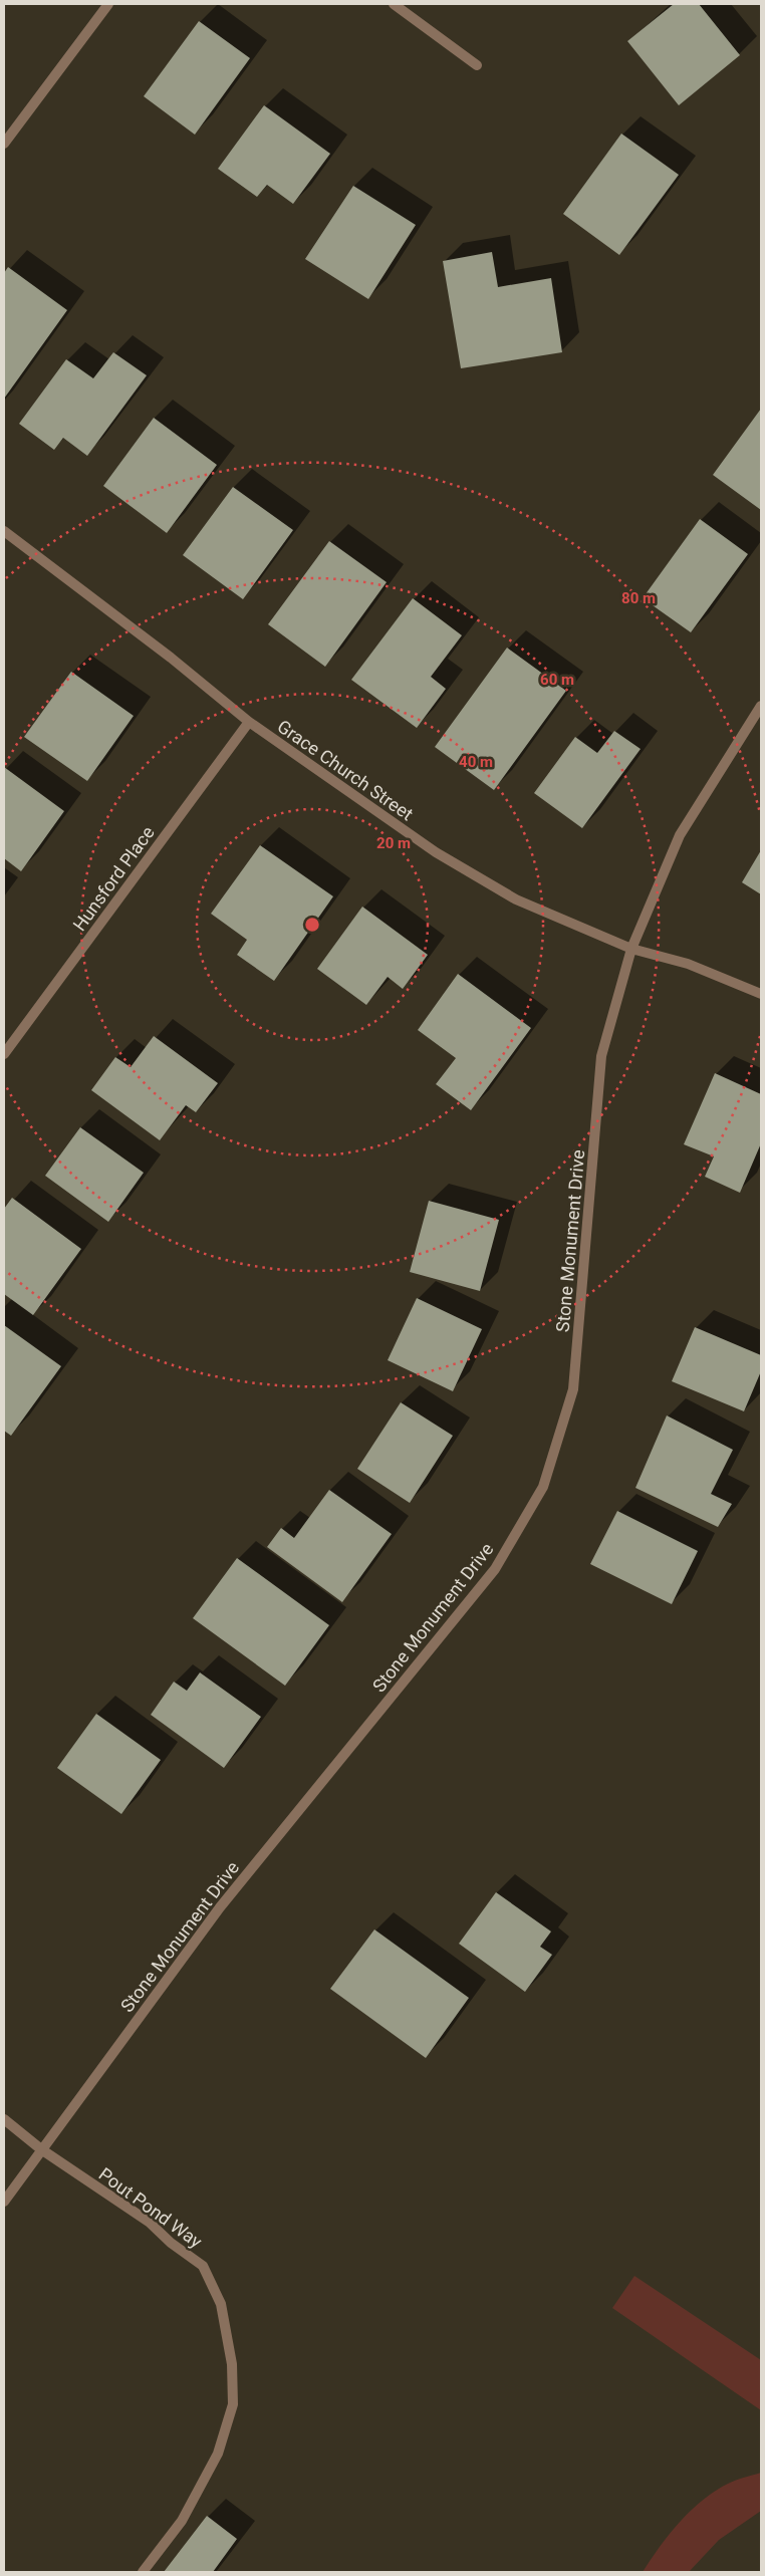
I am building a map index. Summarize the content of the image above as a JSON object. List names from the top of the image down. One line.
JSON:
{"streets":{"street":["Grace Church Street","Hunsford Place","Stone Monument Drive","Pout Pond Way"]},"crossings":[["Grace Church Street","Hunsford Place"],["Grace Church Street","Stone Monument Drive"],["Stone Monument Drive","Pout Pond Way"]],"rings":["80 m","60 m","40 m","20 m"]}
